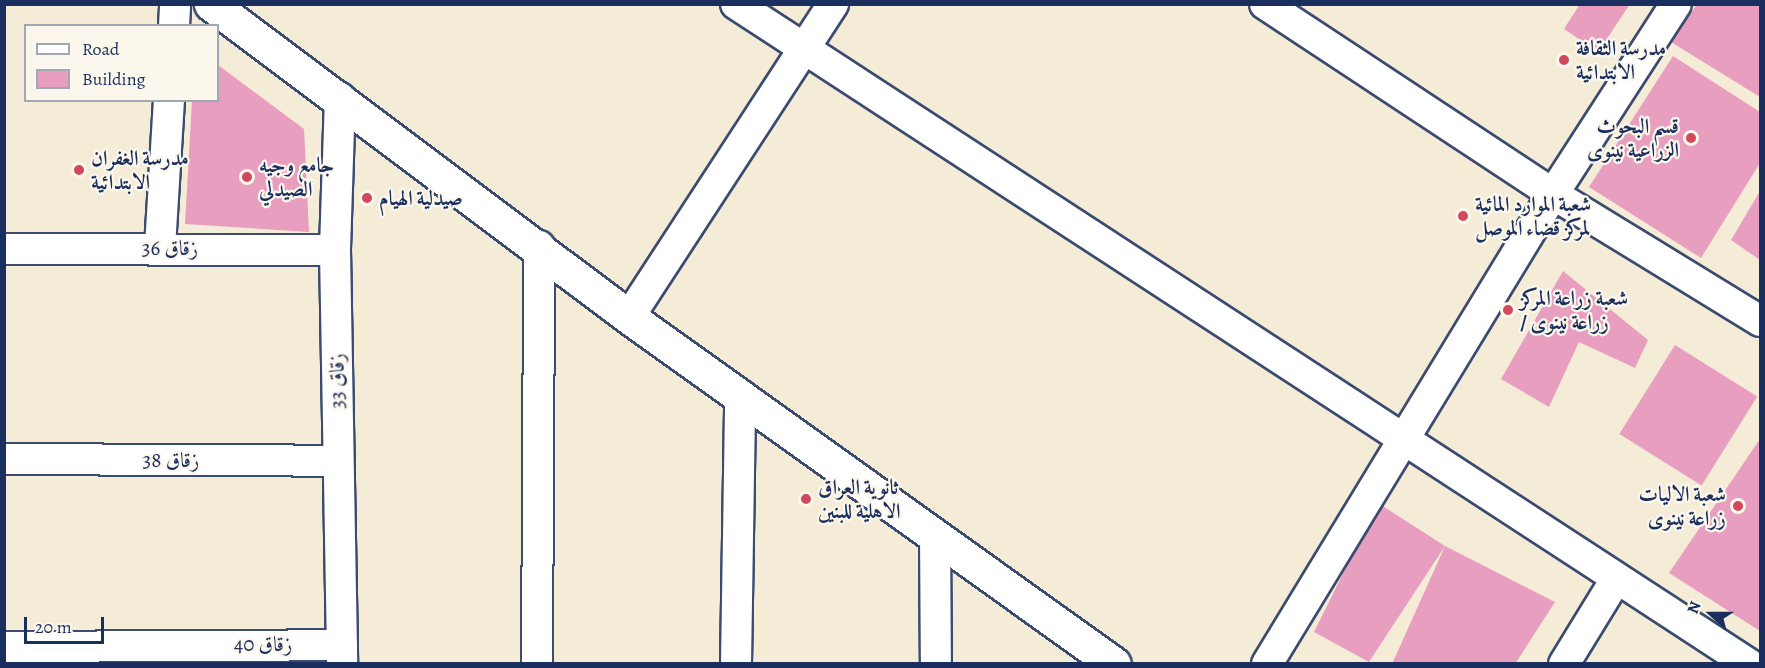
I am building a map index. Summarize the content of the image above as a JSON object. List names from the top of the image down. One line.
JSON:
{"streets":{"street":["زقاق 36","زقاق 33","زقاق 38","زقاق 40"]},"crossings":[["زقاق 36","زقاق 33"],["زقاق 33","زقاق 38"],["زقاق 33","زقاق 40"]],"places":["مدرسة الثقافة الابتدائية","قسم البحوث الزراعية نينوى","مدرسة الغفران الابتدائية","جامع وجيه الصيدلي","صيدلية الهيام","شعبة الموارد المائية لمركز قضاء الموصل","شعبة زراعة المركز / زراعة نينوى","ثانوية العراق الاهلية للبنين","شعبة الاليات زراعة نينوى"],"legend":["Road","Building"],"scale_bar":"20 m","north":"left"}
